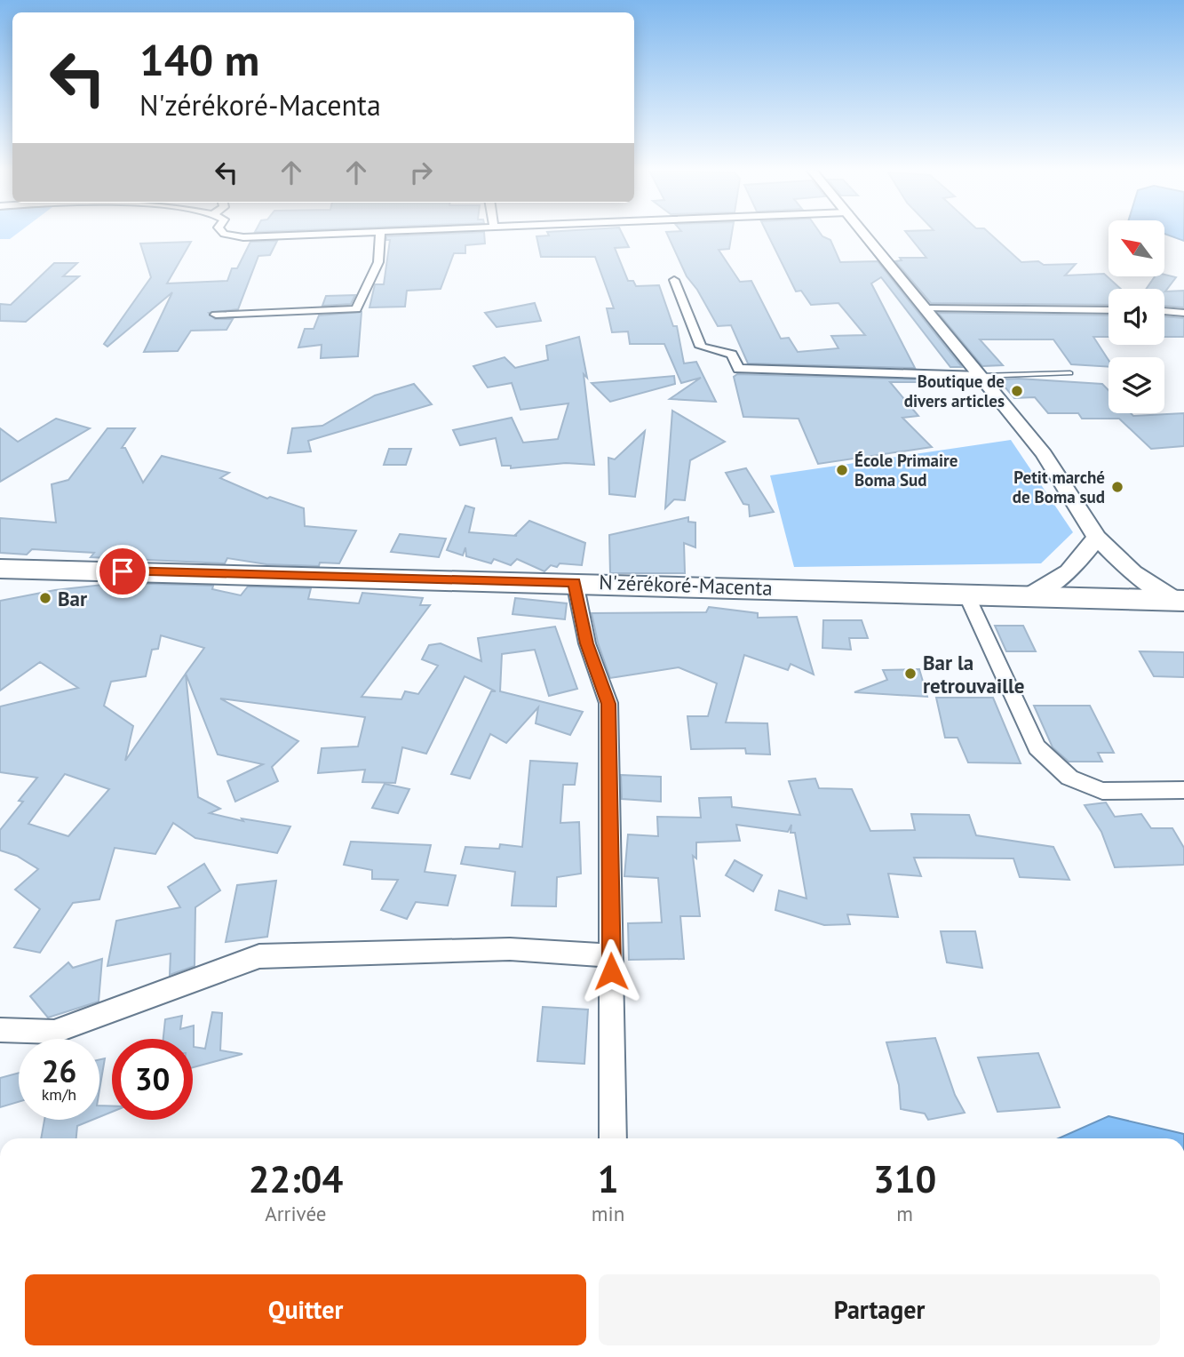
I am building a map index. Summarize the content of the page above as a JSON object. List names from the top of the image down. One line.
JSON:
{"streets":{"highway":["N'zérékoré-Macenta"]},"places":["Boutique de divers articles","École Primaire Boma Sud","Petit marché de Boma sud","Bar","Bar la retrouvaille"],"north":"top left","page":{"turn":["140 m","N'zérékoré-Macenta"],"speed":"26 km/h","limit":"30","eta":["22:04","Arrivée","1","min","310","m"],"buttons":["Quitter","Partager"]}}
